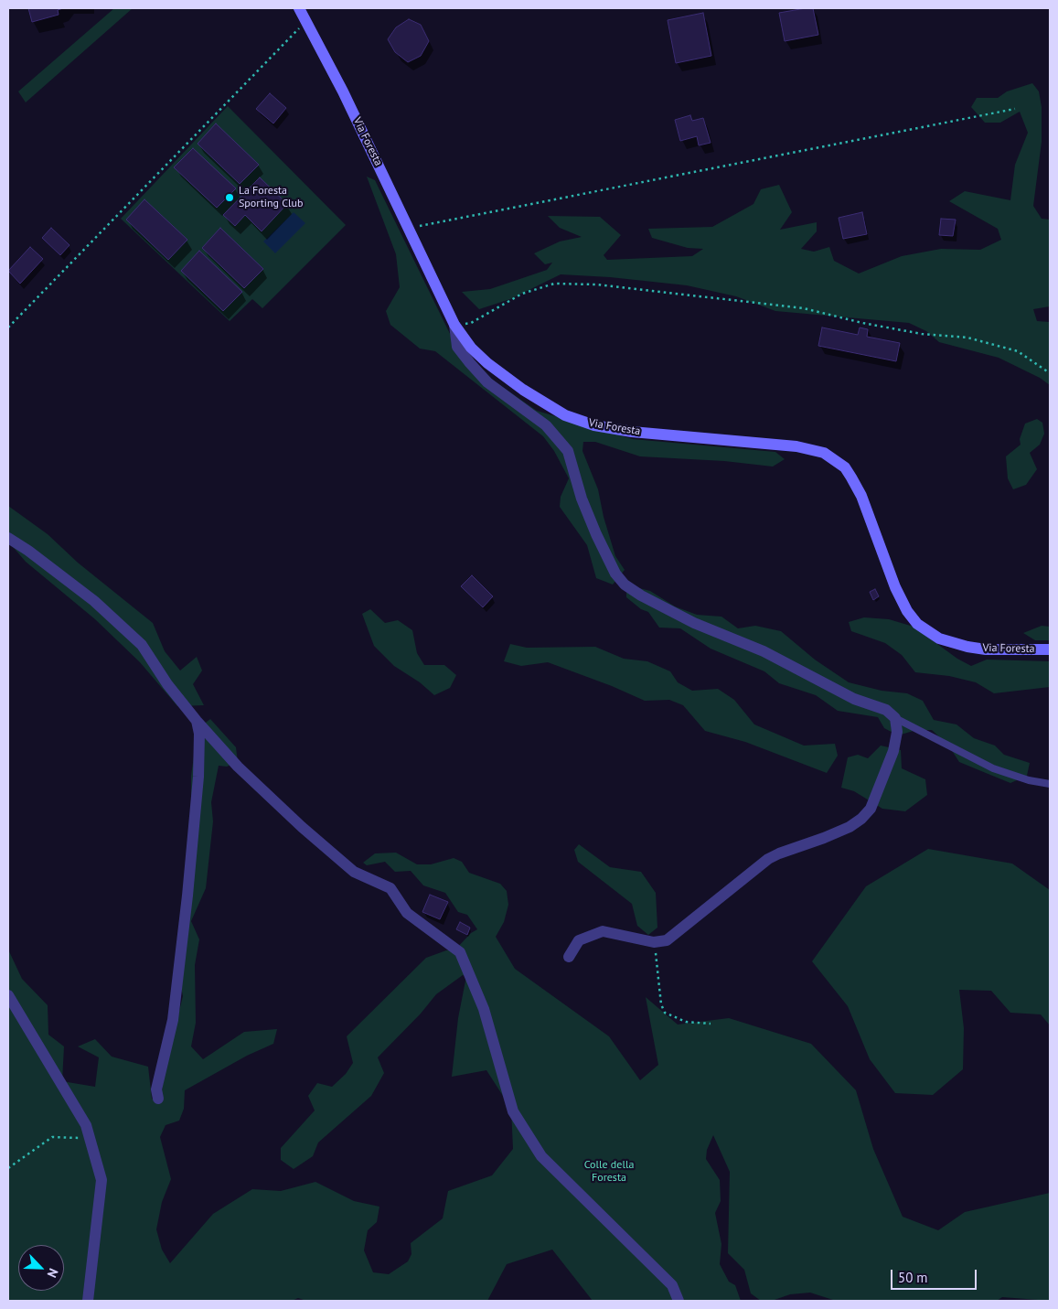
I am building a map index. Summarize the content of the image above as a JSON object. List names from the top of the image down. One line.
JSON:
{"streets":{"main road":["Via Foresta"]},"parks":["Colle della Foresta"],"places":["La Foresta Sporting Club"],"scale_bar":"50 m","north":"bottom right"}
